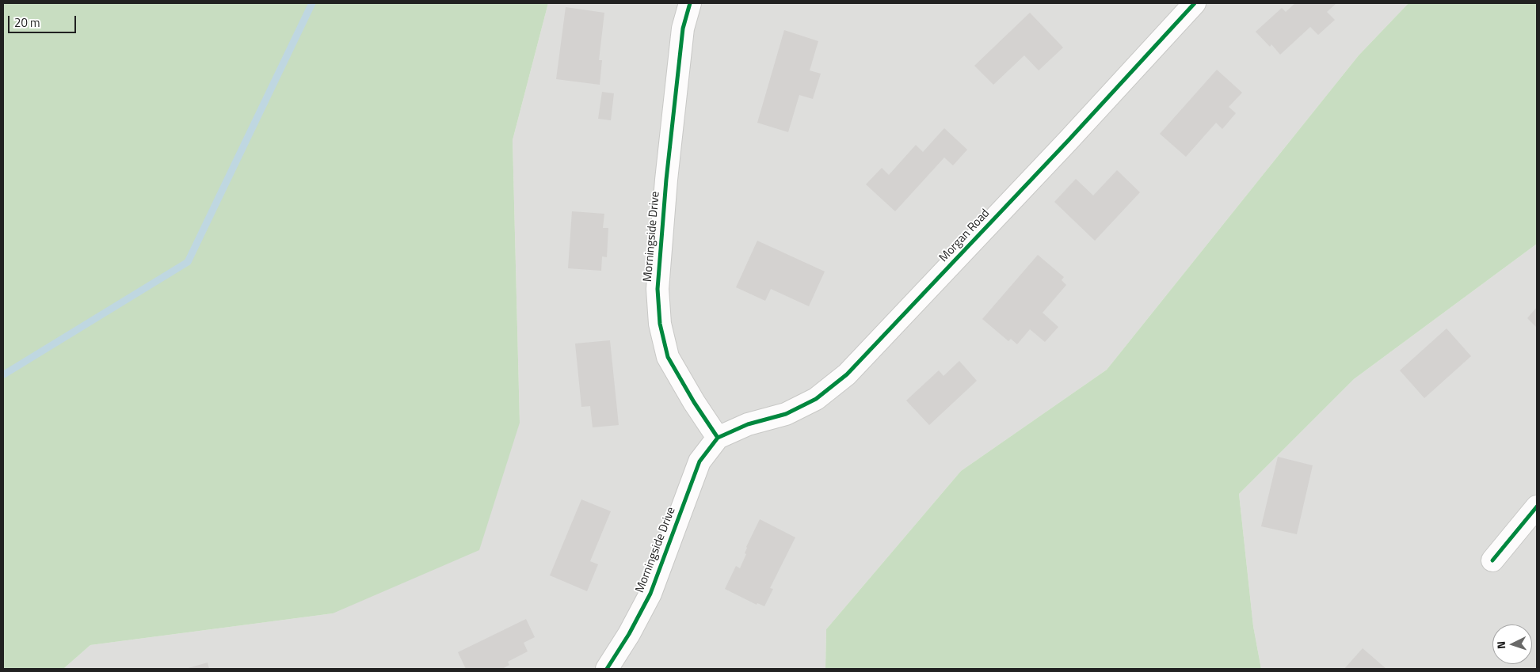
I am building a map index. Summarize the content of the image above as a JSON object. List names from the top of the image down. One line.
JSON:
{"streets":{"street":["Morgan Road","Morningside Drive"]},"crossings":[["Morgan Road","Morningside Drive"]],"scale_bar":"20 m","north":"left"}
